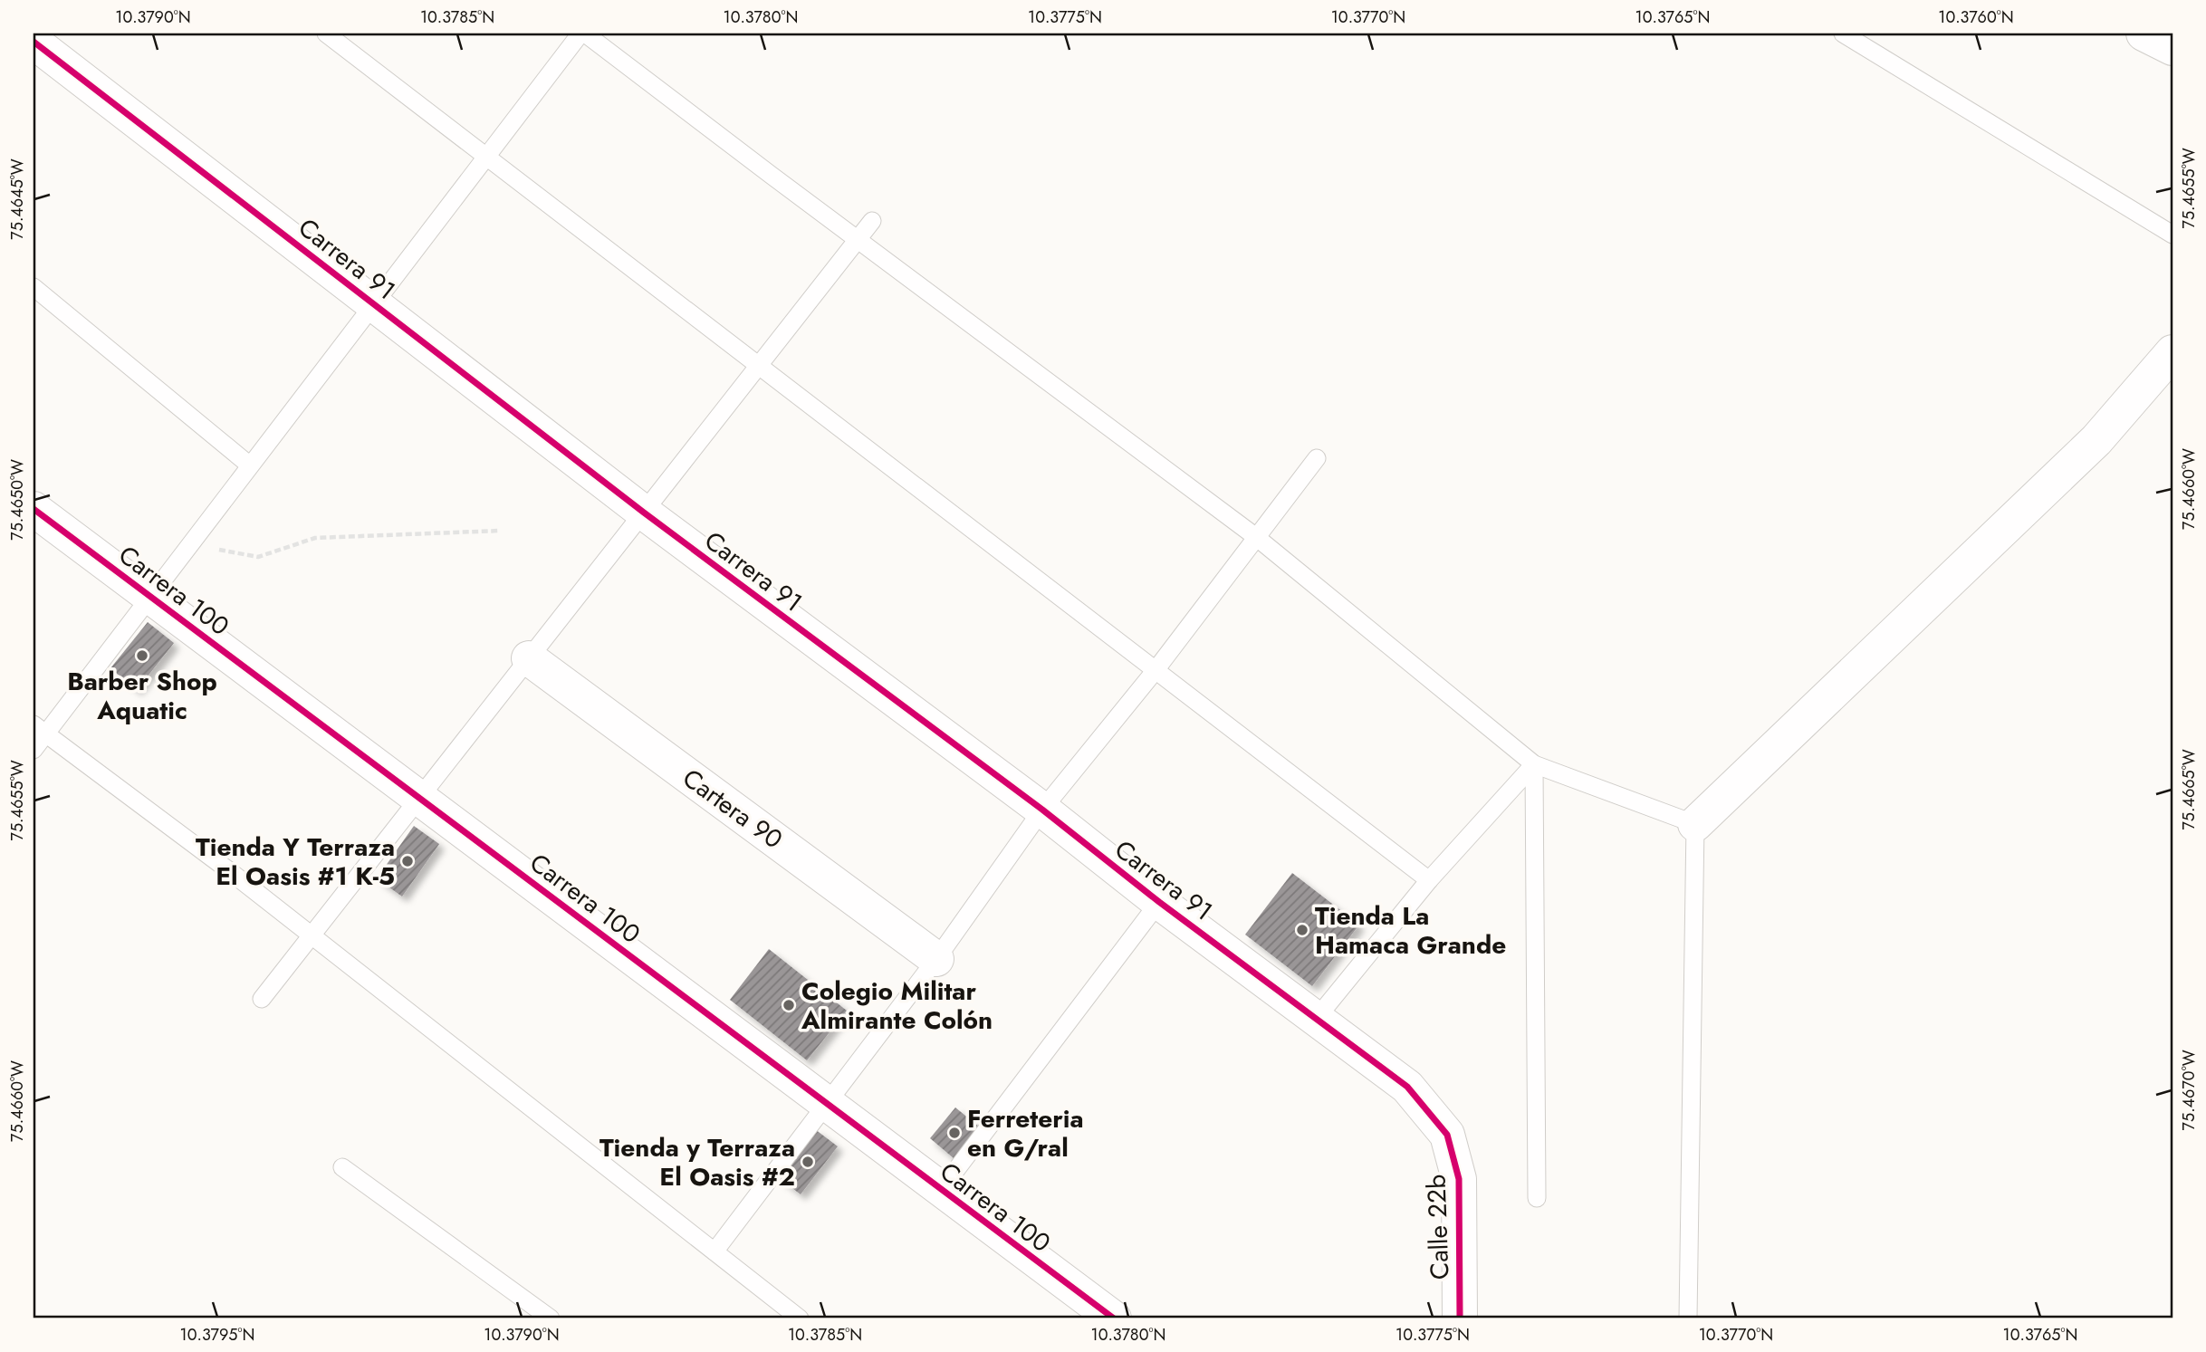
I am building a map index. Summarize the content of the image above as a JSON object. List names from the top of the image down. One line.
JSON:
{"streets":{"street":["Carrera 91","Carrera 100","Cartera 90","Calle 22b"]},"crossings":[["Carrera 91","Calle 22b"]],"places":["Barber Shop Aquatic","Tienda Y Terraza El Oasis #1 K-5","Tienda La Hamaca Grande","Colegio Militar Almirante Colón","Ferreteria en G/ral","Tienda y Terraza El Oasis #2"],"coordinates":["10.3790°N","10.3785°N","10.3780°N","10.3775°N","10.3770°N","10.3765°N","10.3760°N","75.4655°W","75.4645°W","75.4660°W","75.4650°W","75.4665°W","75.4670°W","10.3795°N"]}
